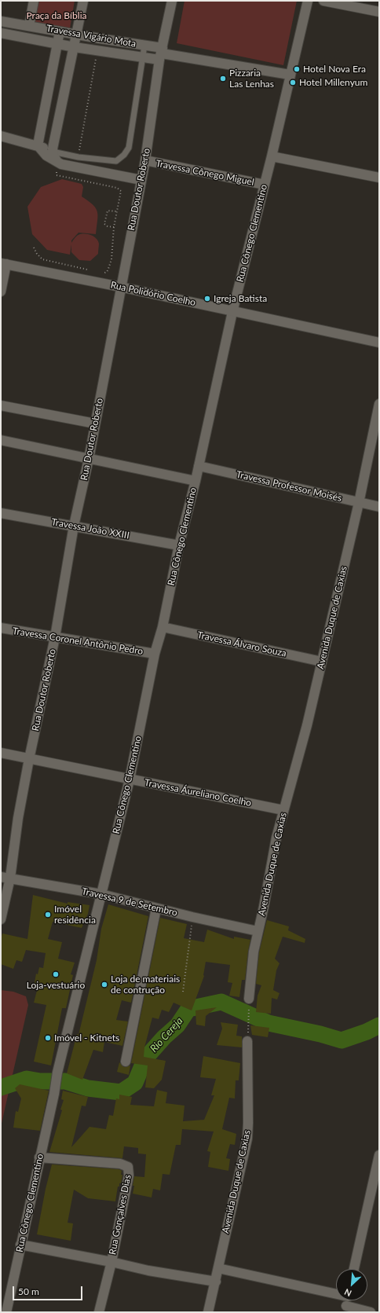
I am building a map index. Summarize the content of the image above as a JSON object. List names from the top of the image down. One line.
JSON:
{"streets":{"street":["Travessa Vigário Mota","Travessa Cônego Miguel","Rua Doutor Roberto","Rua Cônego Clementino","Rua Polidório Coelho","Travessa Professor Moisés","Travessa João XXIII","Avenida Duque de Caxias","Travessa Coronel Antônio Pedro","Travessa Álvaro Souza","Travessa Áureliano Coelho","Travessa 9 de Setembro","Rua Gonçalves Dias"]},"crossings":[["Travessa Vigário Mota","Rua Doutor Roberto"],["Travessa Vigário Mota","Rua Cônego Clementino"],["Travessa Cônego Miguel","Rua Doutor Roberto"],["Travessa Cônego Miguel","Rua Cônego Clementino"],["Rua Doutor Roberto","Rua Polidório Coelho"],["Rua Doutor Roberto","Travessa João XXIII"],["Rua Doutor Roberto","Travessa Coronel Antônio Pedro"],["Rua Doutor Roberto","Travessa Áureliano Coelho"],["Rua Doutor Roberto","Travessa 9 de Setembro"],["Rua Cônego Clementino","Rua Polidório Coelho"],["Rua Cônego Clementino","Travessa Professor Moisés"],["Rua Cônego Clementino","Travessa João XXIII"],["Rua Cônego Clementino","Travessa Coronel Antônio Pedro"],["Rua Cônego Clementino","Travessa Álvaro Souza"],["Rua Cônego Clementino","Travessa Áureliano Coelho"],["Rua Cônego Clementino","Travessa 9 de Setembro"],["Rua Cônego Clementino","Rua Gonçalves Dias"],["Travessa Professor Moisés","Avenida Duque de Caxias"],["Avenida Duque de Caxias","Travessa Álvaro Souza"],["Avenida Duque de Caxias","Travessa Áureliano Coelho"],["Avenida Duque de Caxias","Travessa 9 de Setembro"]],"water":["Rio Cereja"],"parks":["Praça da Bíblia"],"places":["Hotel Nova Era","Pizzaria Las Lenhas","Hotel Millenyum","Igreja Batista","Imóvel residência","Loja-vestuário","Loja de materiais de contrução","Imóvel - Kitnets"],"scale_bar":"50 m","north":"bottom left"}
